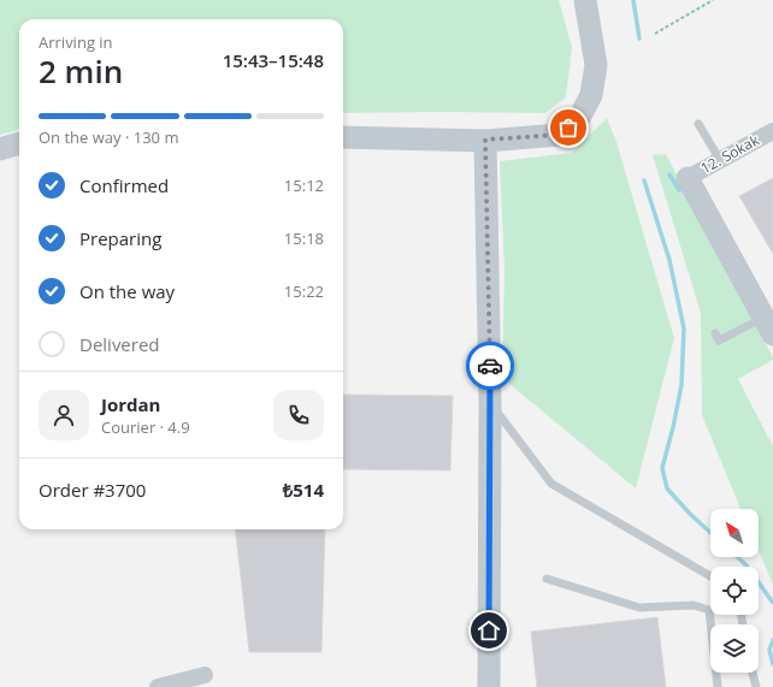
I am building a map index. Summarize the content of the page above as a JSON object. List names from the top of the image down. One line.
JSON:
{"streets":{"street":["12. Sokak"]},"north":"top left","page":{"heading":["2 min","Arriving in","15:43–15:48"],"panel":["Jordan","Courier · 4.9","Order #3700","₺514"],"bar":"On the way · 130 m","list":[["Confirmed","15:12"],["Preparing","15:18"],["On the way","15:22"],"Delivered"]}}
